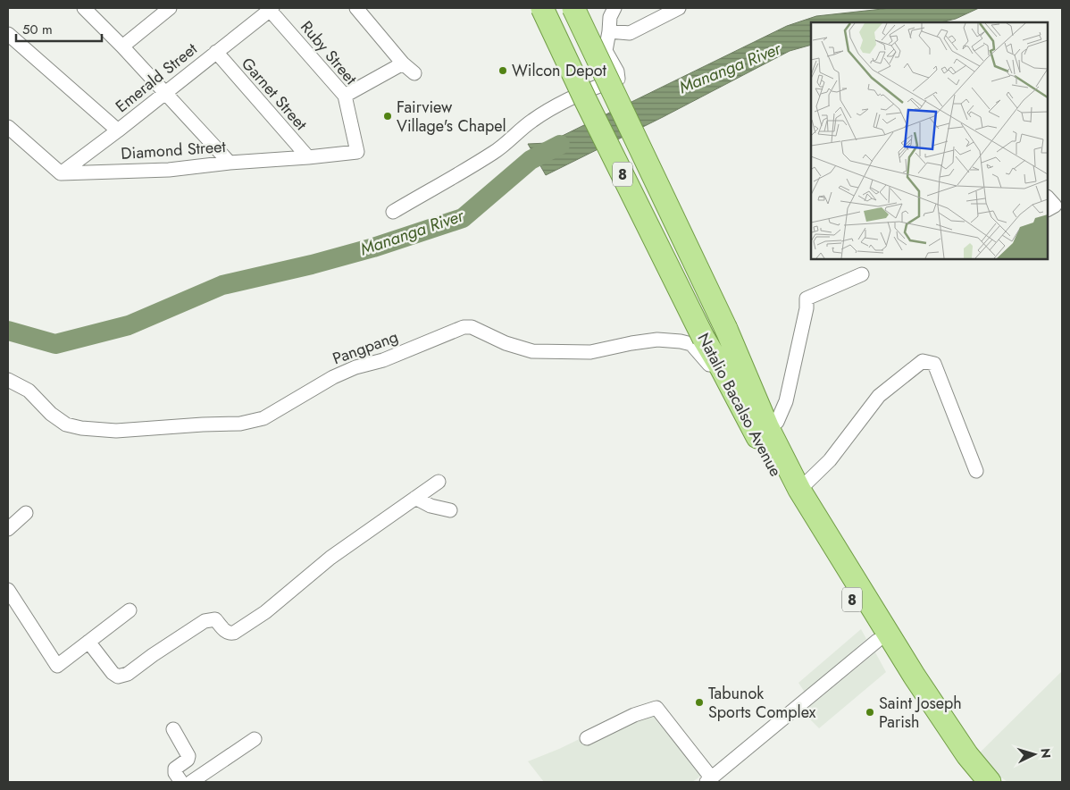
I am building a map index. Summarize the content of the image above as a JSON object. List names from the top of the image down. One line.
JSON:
{"streets":{"main road":["8","Natalio Bacalso Avenue"],"street":["Ruby Street","Emerald Street","Garnet Street","Diamond Street","Pangpang"]},"crossings":[["Ruby Street","Emerald Street"],["Ruby Street","Diamond Street"],["Emerald Street","Garnet Street"],["Emerald Street","Diamond Street"],["Garnet Street","Diamond Street"],["Pangpang","Natalio Bacalso Avenue"]],"water":["Mananga River"],"places":["Wilcon Depot","Fairview Village's Chapel","Tabunok Sports Complex","Saint Joseph Parish"],"scale_bar":"50 m","north":"right"}
